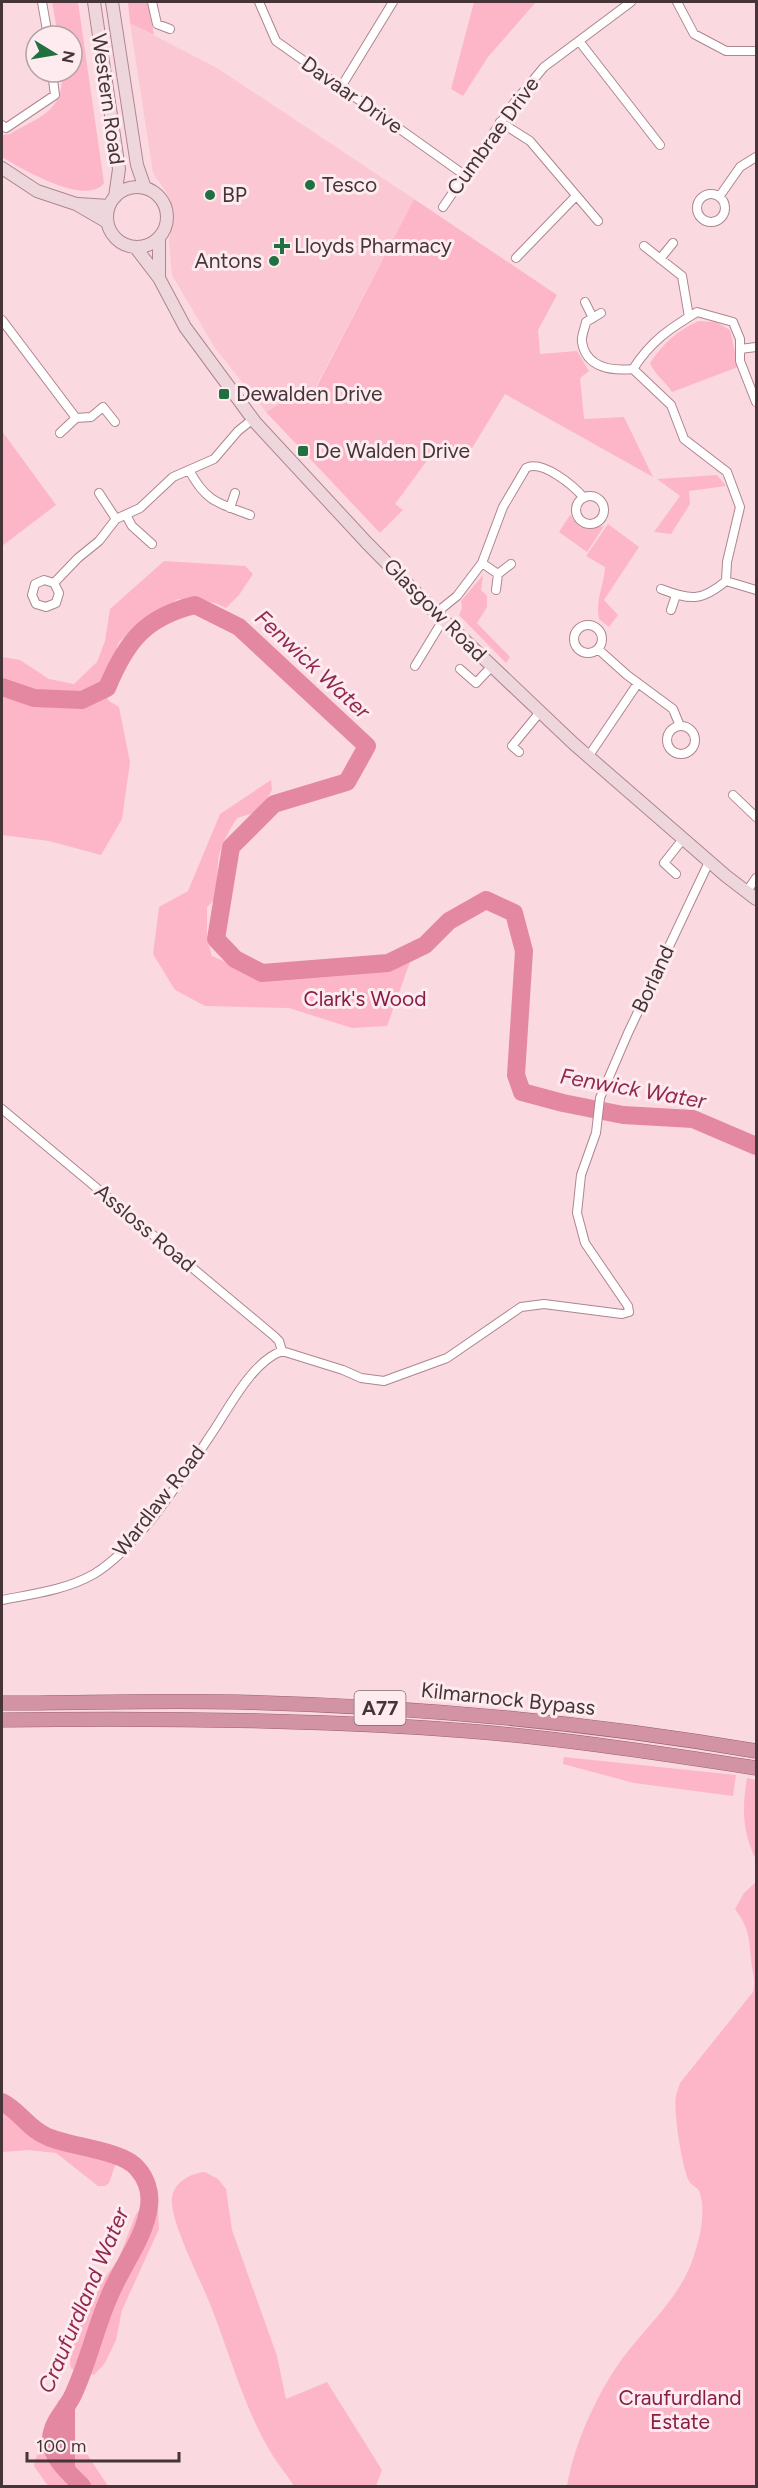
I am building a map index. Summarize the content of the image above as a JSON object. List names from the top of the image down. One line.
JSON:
{"streets":{"highway":["Kilmarnock Bypass","A77"],"main road":["Western Road","Glasgow Road"],"street":["Davaar Drive","Cumbrae Drive","Borland","Assloss Road","Wardlaw Road"]},"crossings":[["Davaar Drive","Cumbrae Drive"],["Western Road","Glasgow Road"],["Glasgow Road","Borland"],["Borland","Assloss Road"],["Borland","Wardlaw Road"],["Assloss Road","Wardlaw Road"]],"water":["Fenwick Water","Craufurdland Water"],"parks":["Clark's Wood","Craufurdland Estate"],"places":{"other":["Tesco","BP","Antons"],"health":["Lloyds Pharmacy"],"transit":["Dewalden Drive","De Walden Drive"]},"scale_bar":"100 m","north":"right"}
